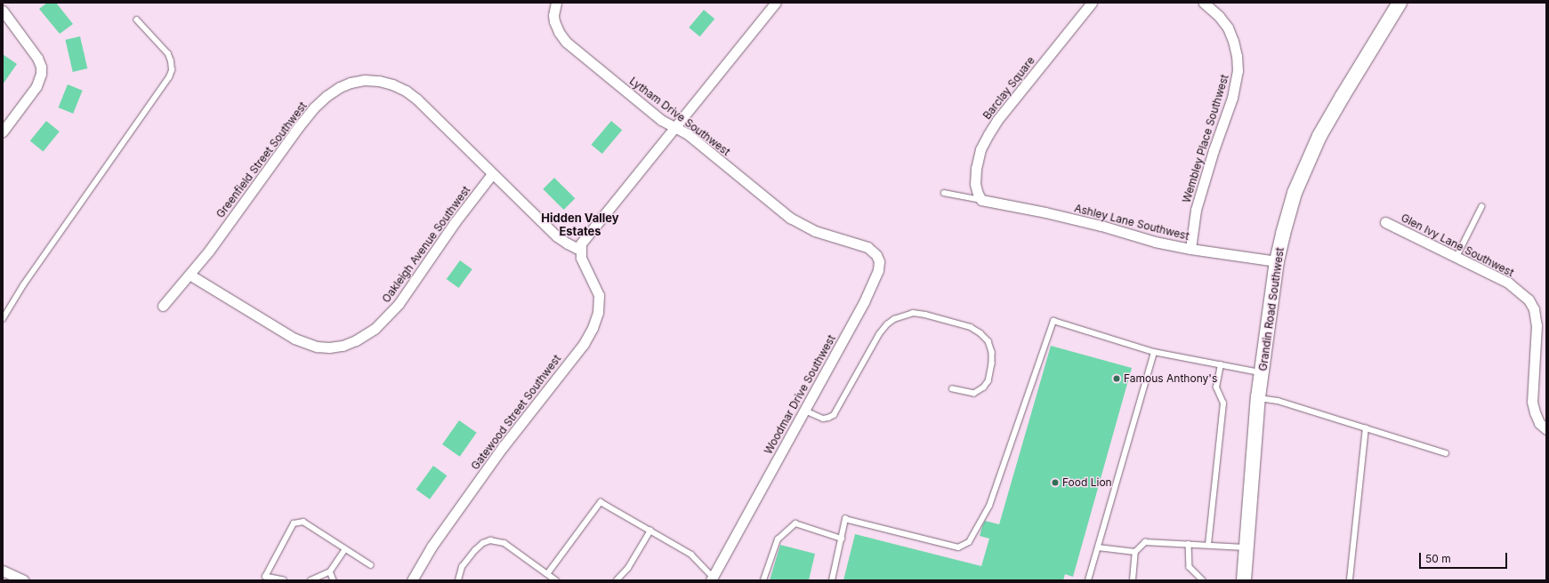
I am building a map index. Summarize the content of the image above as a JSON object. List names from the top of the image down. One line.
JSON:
{"streets":{"street":["Barclay Square","Lytham Drive Southwest","Wembley Place Southwest","Greenfield Street Southwest","Ashley Lane Southwest","Oakleigh Avenue Southwest","Glen Ivy Lane Southwest","Grandin Road Southwest","Woodmar Drive Southwest","Gatewood Street Southwest"]},"crossings":[["Barclay Square","Ashley Lane Southwest"],["Lytham Drive Southwest","Woodmar Drive Southwest"],["Wembley Place Southwest","Ashley Lane Southwest"],["Greenfield Street Southwest","Oakleigh Avenue Southwest"],["Greenfield Street Southwest","Gatewood Street Southwest"],["Ashley Lane Southwest","Grandin Road Southwest"]],"districts":["Hidden Valley Estates"],"places":["Famous Anthony's","Food Lion"],"scale_bar":"50 m"}
